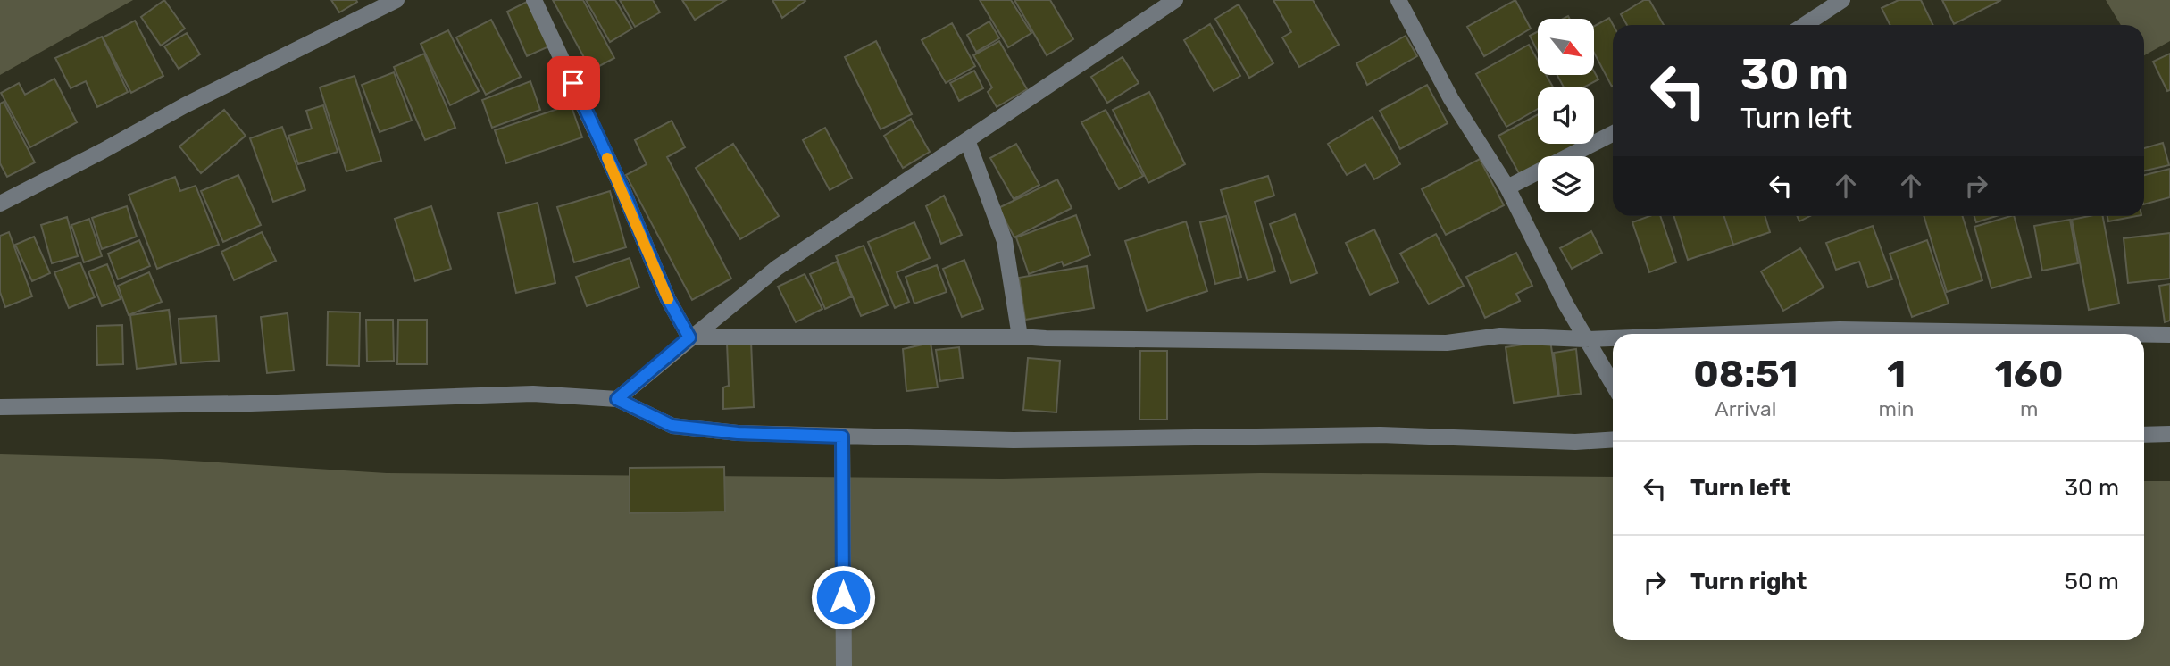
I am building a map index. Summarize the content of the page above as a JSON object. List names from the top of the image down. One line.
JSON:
{"north":"bottom right","page":{"turn":["30 m","Turn left"],"eta":["08:51","Arrival","1","min","160","m"],"list":[{"name":"Turn left","value":"30 m"},{"name":"Turn right","value":"50 m"}]}}
